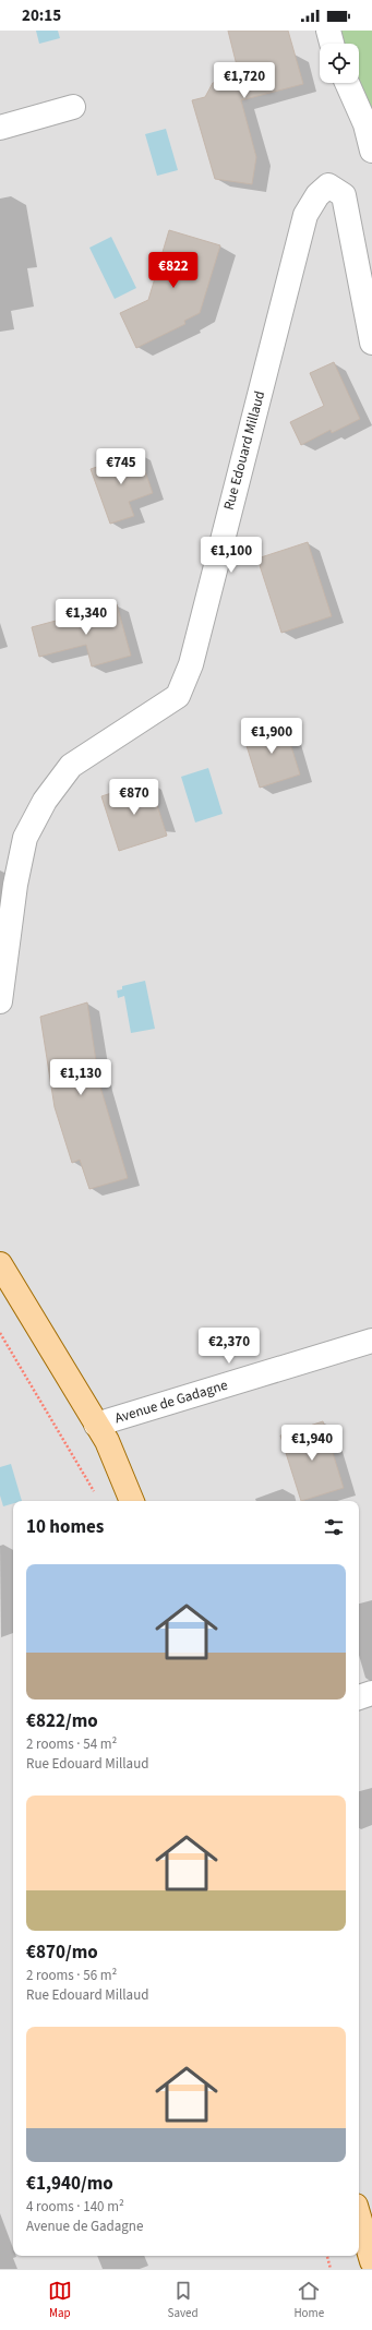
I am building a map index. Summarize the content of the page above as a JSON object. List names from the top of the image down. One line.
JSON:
{"streets":{"main road":["Avenue de Gadagne"],"street":["Rue Edouard Millaud"]},"page":{"status":"20:15","price":["€1,720","€822","€745","€1,100","€1,340","€1,900","€870","€1,130","€2,370","€1,940"],"heading":"10 homes","list":[{"name":"€822/mo","note":"2 rooms · 54 m² · Rue Edouard Millaud"},{"name":"€870/mo","note":"2 rooms · 56 m² · Rue Edouard Millaud"},{"name":"€1,940/mo","note":"4 rooms · 140 m² · Avenue de Gadagne"}],"tabs":["Map","Saved","Home"]}}
